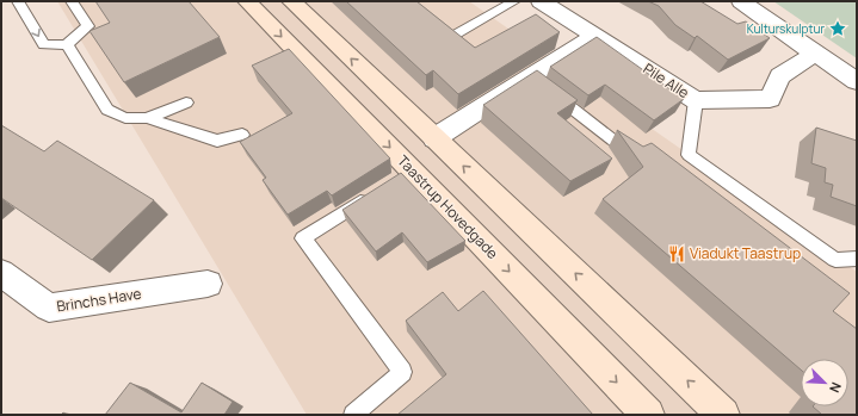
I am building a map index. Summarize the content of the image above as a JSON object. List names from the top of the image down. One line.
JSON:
{"streets":{"street":["Pile Alle","Taastrup Hovedgade","Brinchs Have"]},"places":{"place":["Kulturskulptur"],"restaurant":["Viadukt Taastrup"]},"north":"bottom right"}
